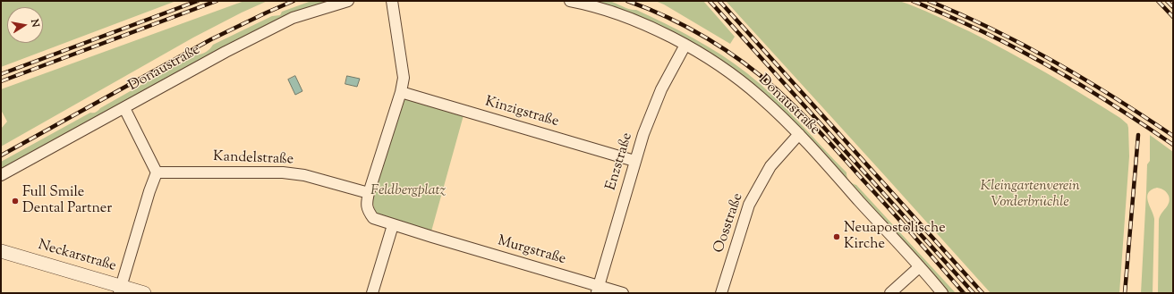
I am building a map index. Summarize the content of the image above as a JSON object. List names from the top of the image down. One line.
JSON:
{"streets":{"street":["Donaustraße","Kinzigstraße","Kandelstraße","Enzstraße","Oosstraße","Murgstraße","Neckarstraße"]},"crossings":[["Donaustraße","Enzstraße"],["Donaustraße","Oosstraße"],["Kinzigstraße","Enzstraße"],["Enzstraße","Murgstraße"]],"parks":["Kleingartenverein Vorderbrüchle","Feldbergplatz"],"places":["Full Smile Dental Partner","Neuapostolische Kirche"],"north":"right"}
